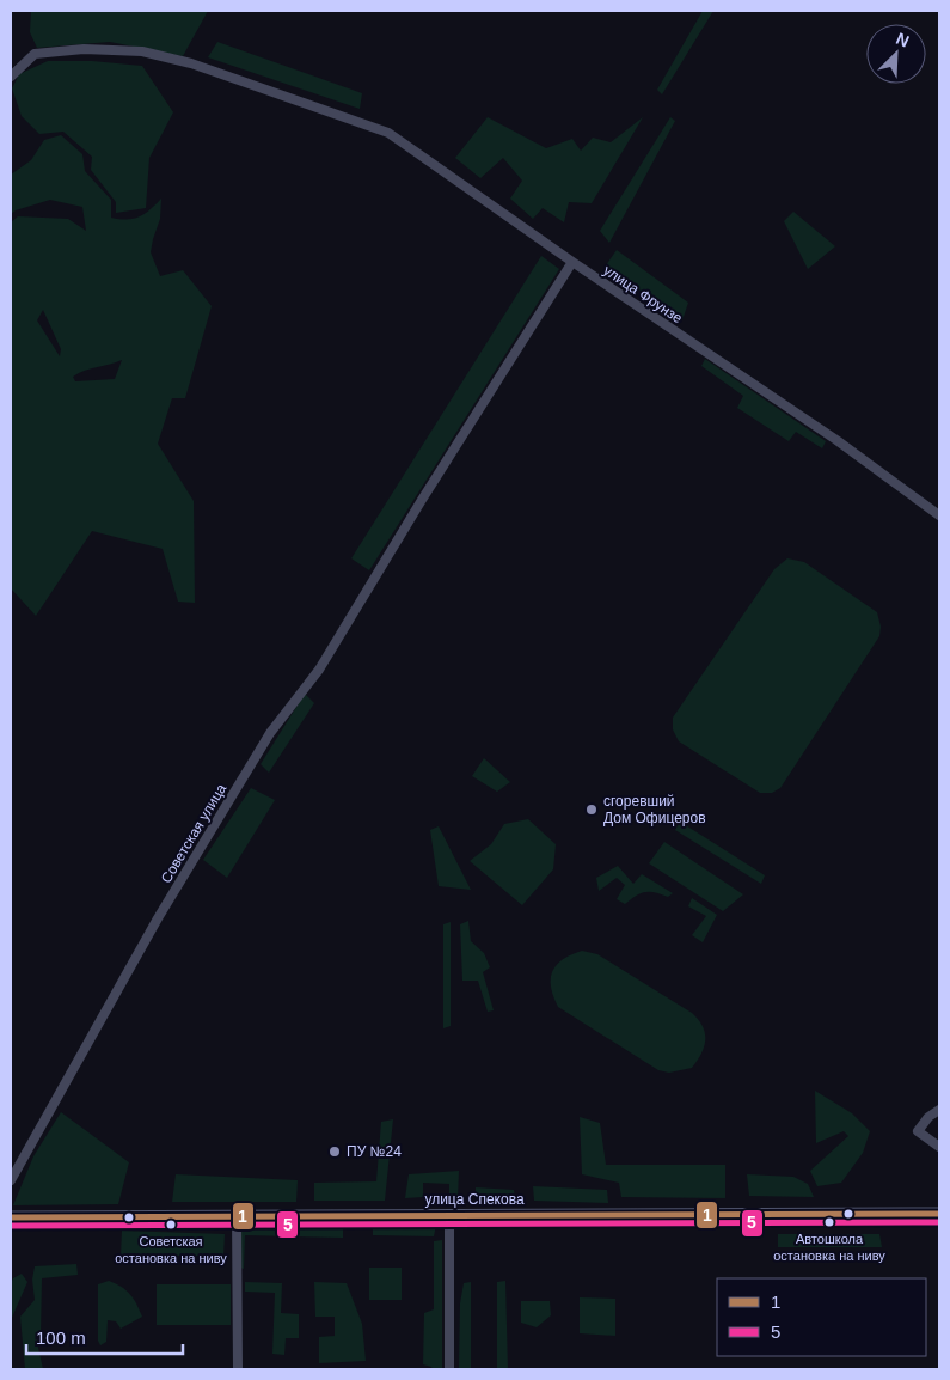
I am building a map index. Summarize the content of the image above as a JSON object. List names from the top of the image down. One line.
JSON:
{"streets":{"main road":["улица Спекова"],"street":["улица Фрунзе","Советская улица"]},"crossings":[["улица Фрунзе","Советская улица"]],"places":["сгоревший Дом Офицеров","ПУ №24","Автошкола остановка на ниву","Советская остановка на ниву"],"lines":["transit line 1","transit line 5"],"legend":["1","5"],"scale_bar":"100 m","north":"top right"}
